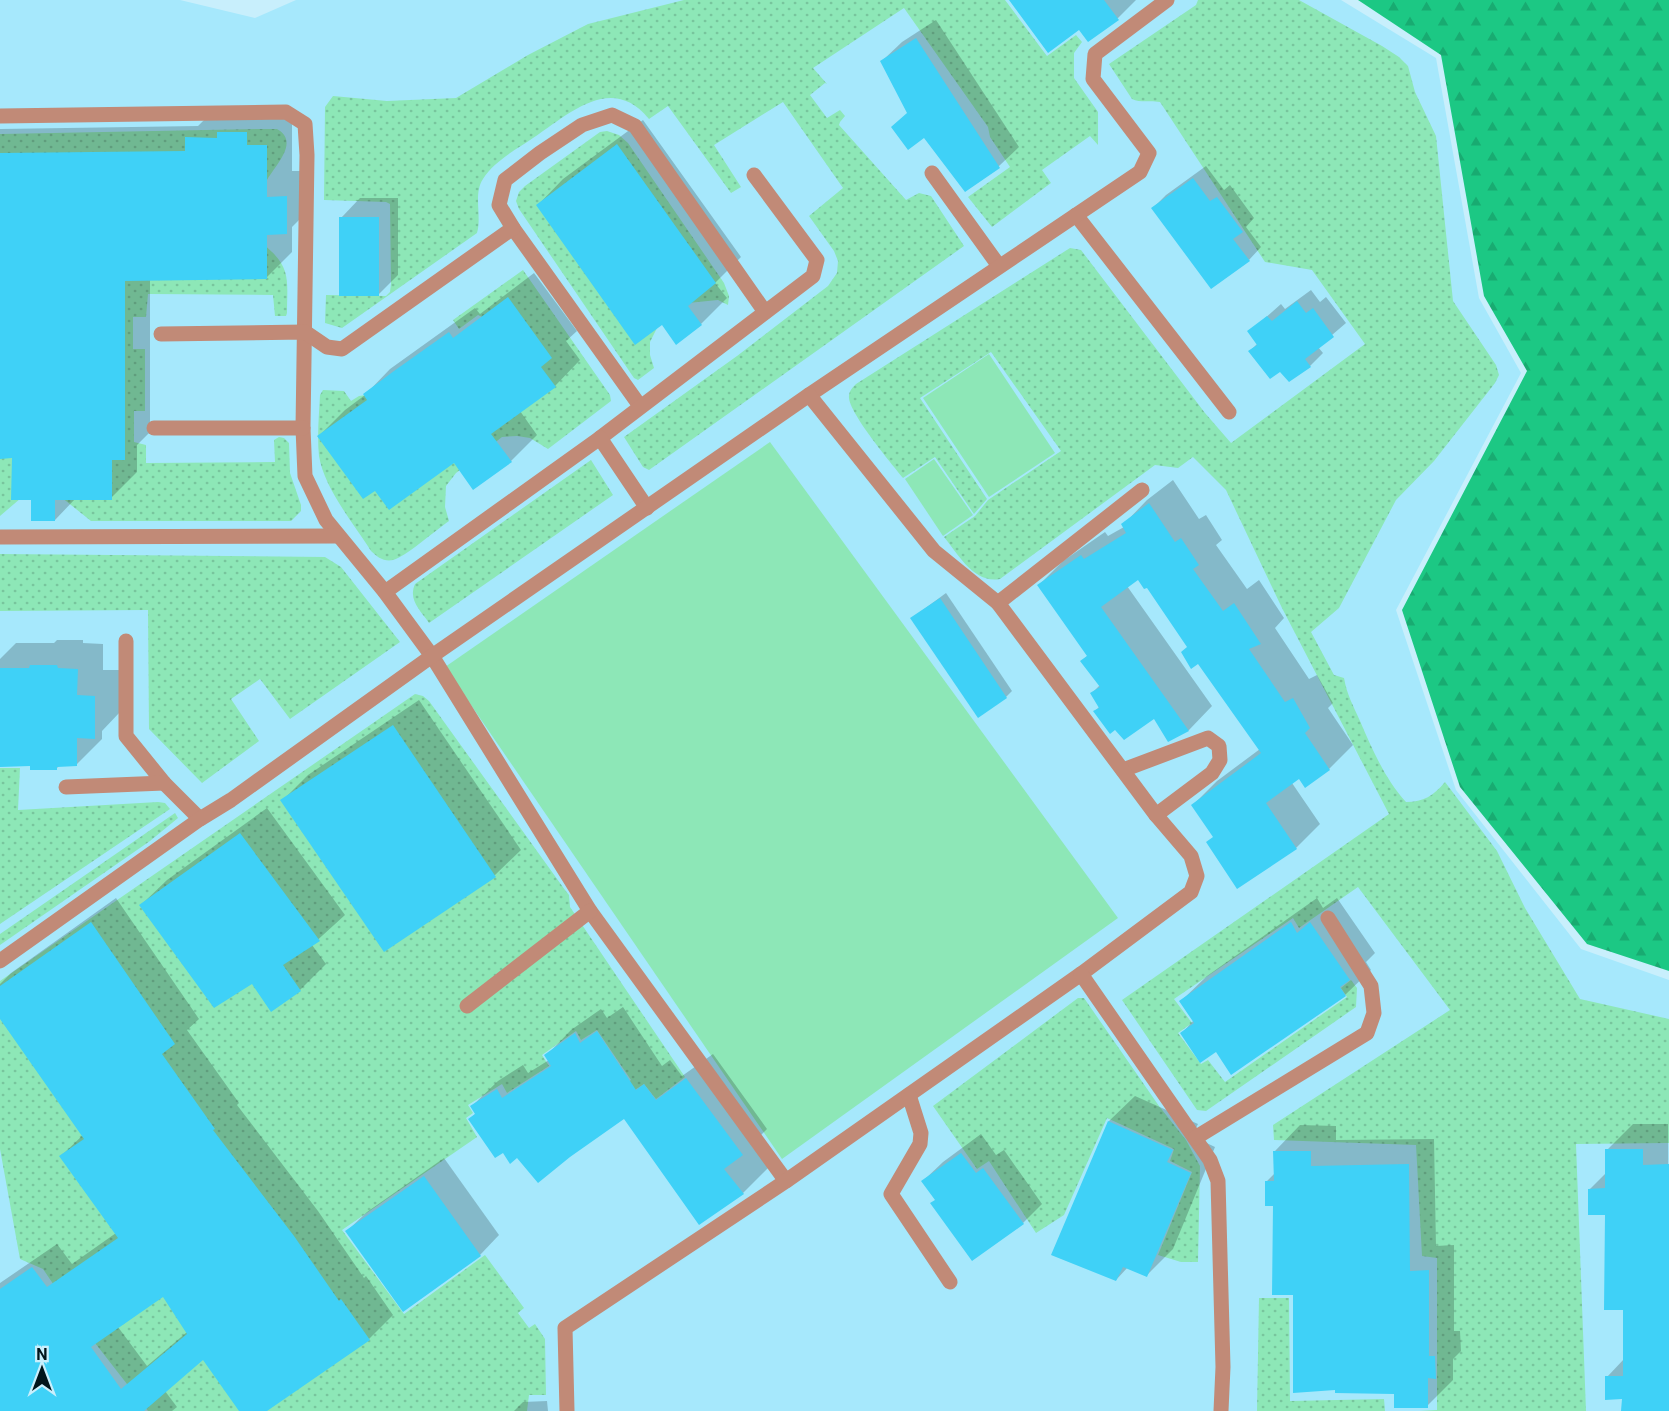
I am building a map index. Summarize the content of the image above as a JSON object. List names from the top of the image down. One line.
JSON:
{"north":"top"}
